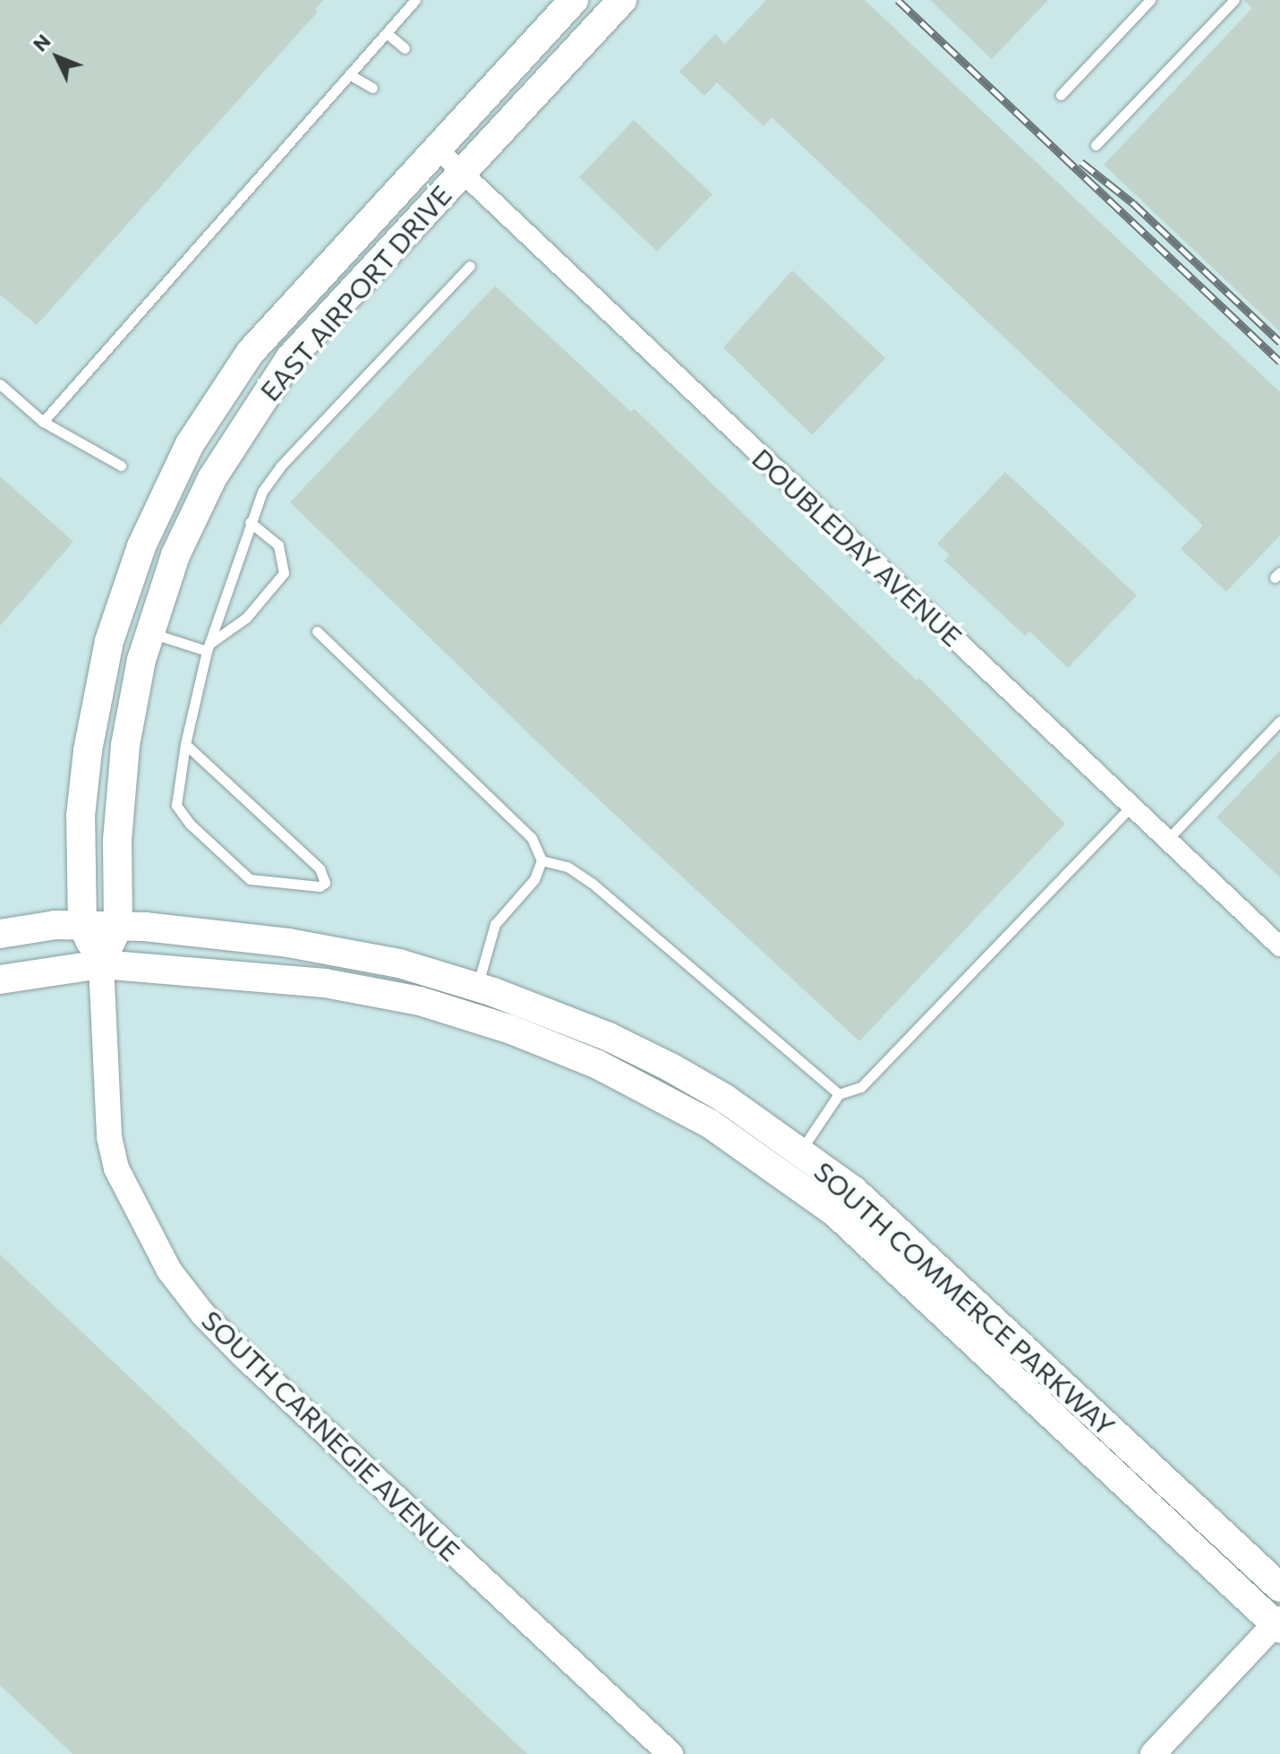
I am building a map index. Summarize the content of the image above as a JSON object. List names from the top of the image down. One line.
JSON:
{"streets":{"main road":["EAST AIRPORT DRIVE","SOUTH COMMERCE PARKWAY"],"street":["DOUBLEDAY AVENUE","SOUTH CARNEGIE AVENUE"]},"crossings":[["EAST AIRPORT DRIVE","DOUBLEDAY AVENUE"],["EAST AIRPORT DRIVE","SOUTH COMMERCE PARKWAY"],["EAST AIRPORT DRIVE","SOUTH CARNEGIE AVENUE"],["SOUTH COMMERCE PARKWAY","SOUTH CARNEGIE AVENUE"]],"north":"top left"}
